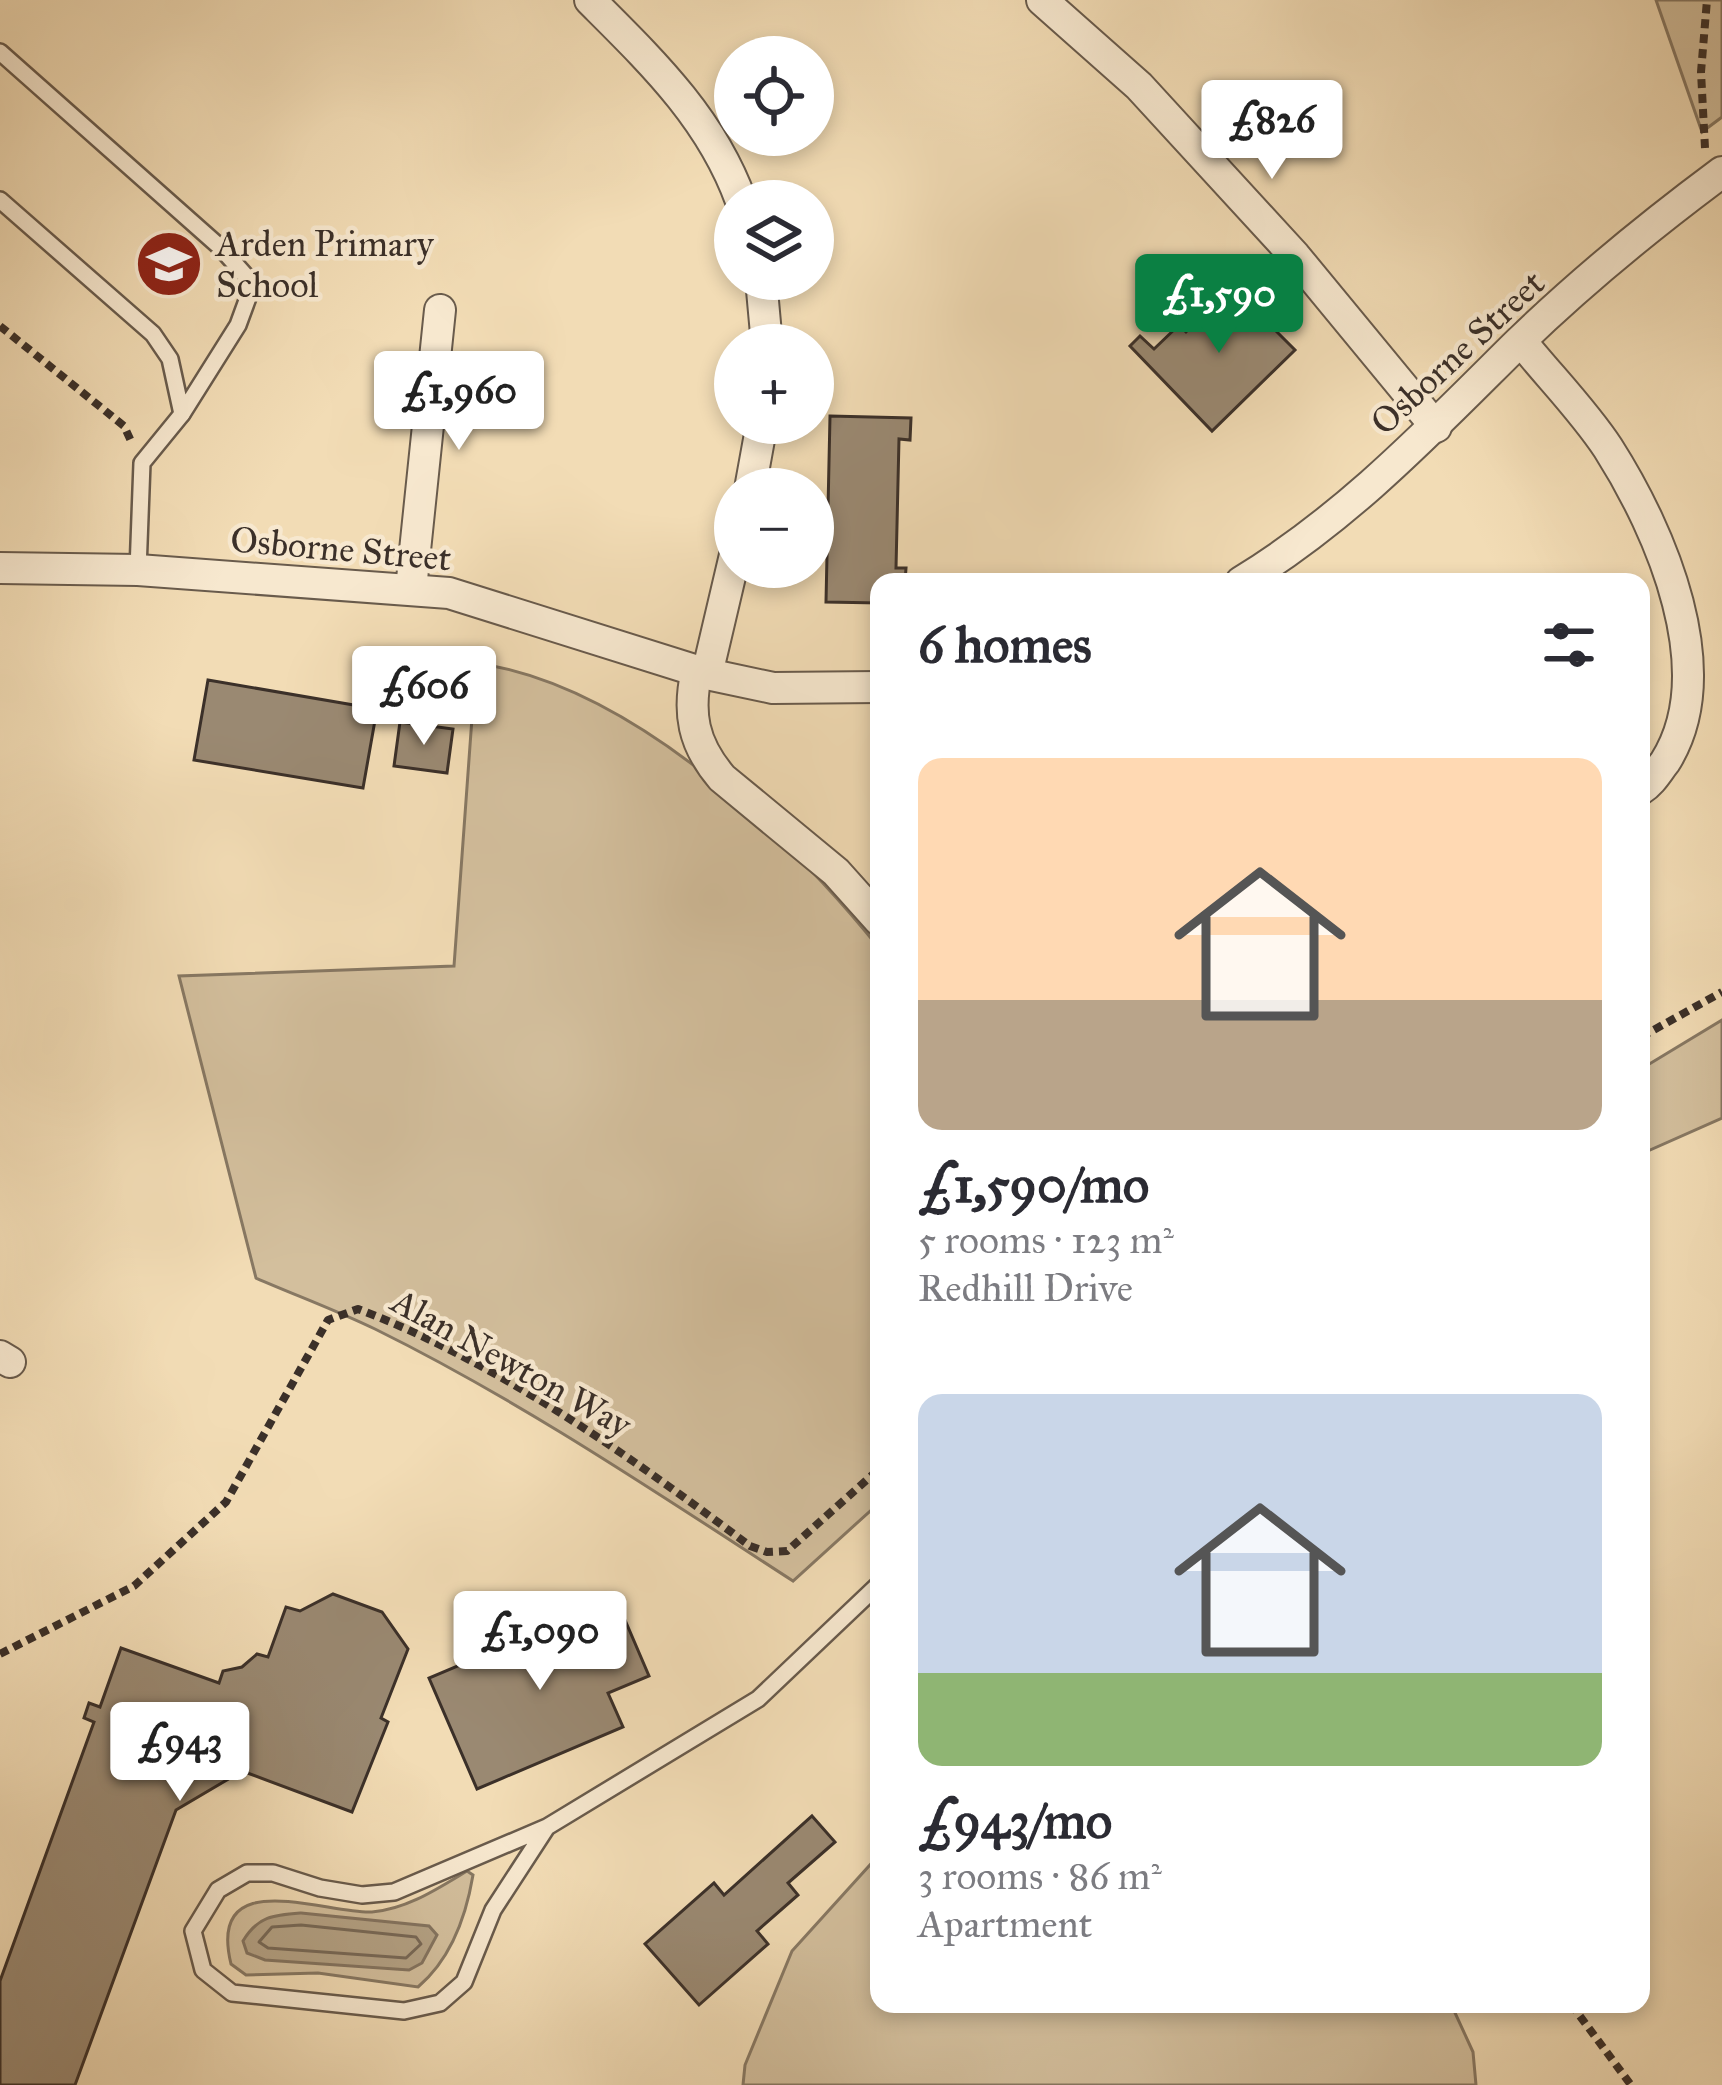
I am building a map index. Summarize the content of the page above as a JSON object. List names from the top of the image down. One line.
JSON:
{"streets":{"street":["Osborne Street"],"path":["Alan Newton Way"]},"places":{"school or university":["Arden Primary School"]},"page":{"map_buttons":["+","−"],"price":["£826","£1,590","£1,960","£606","£1,090","£943"],"heading":"6 homes","list":[{"name":"£1,590/mo","note":"5 rooms · 123 m² · Redhill Drive"},{"name":"£943/mo","note":"3 rooms · 86 m² · Apartment"}]}}
